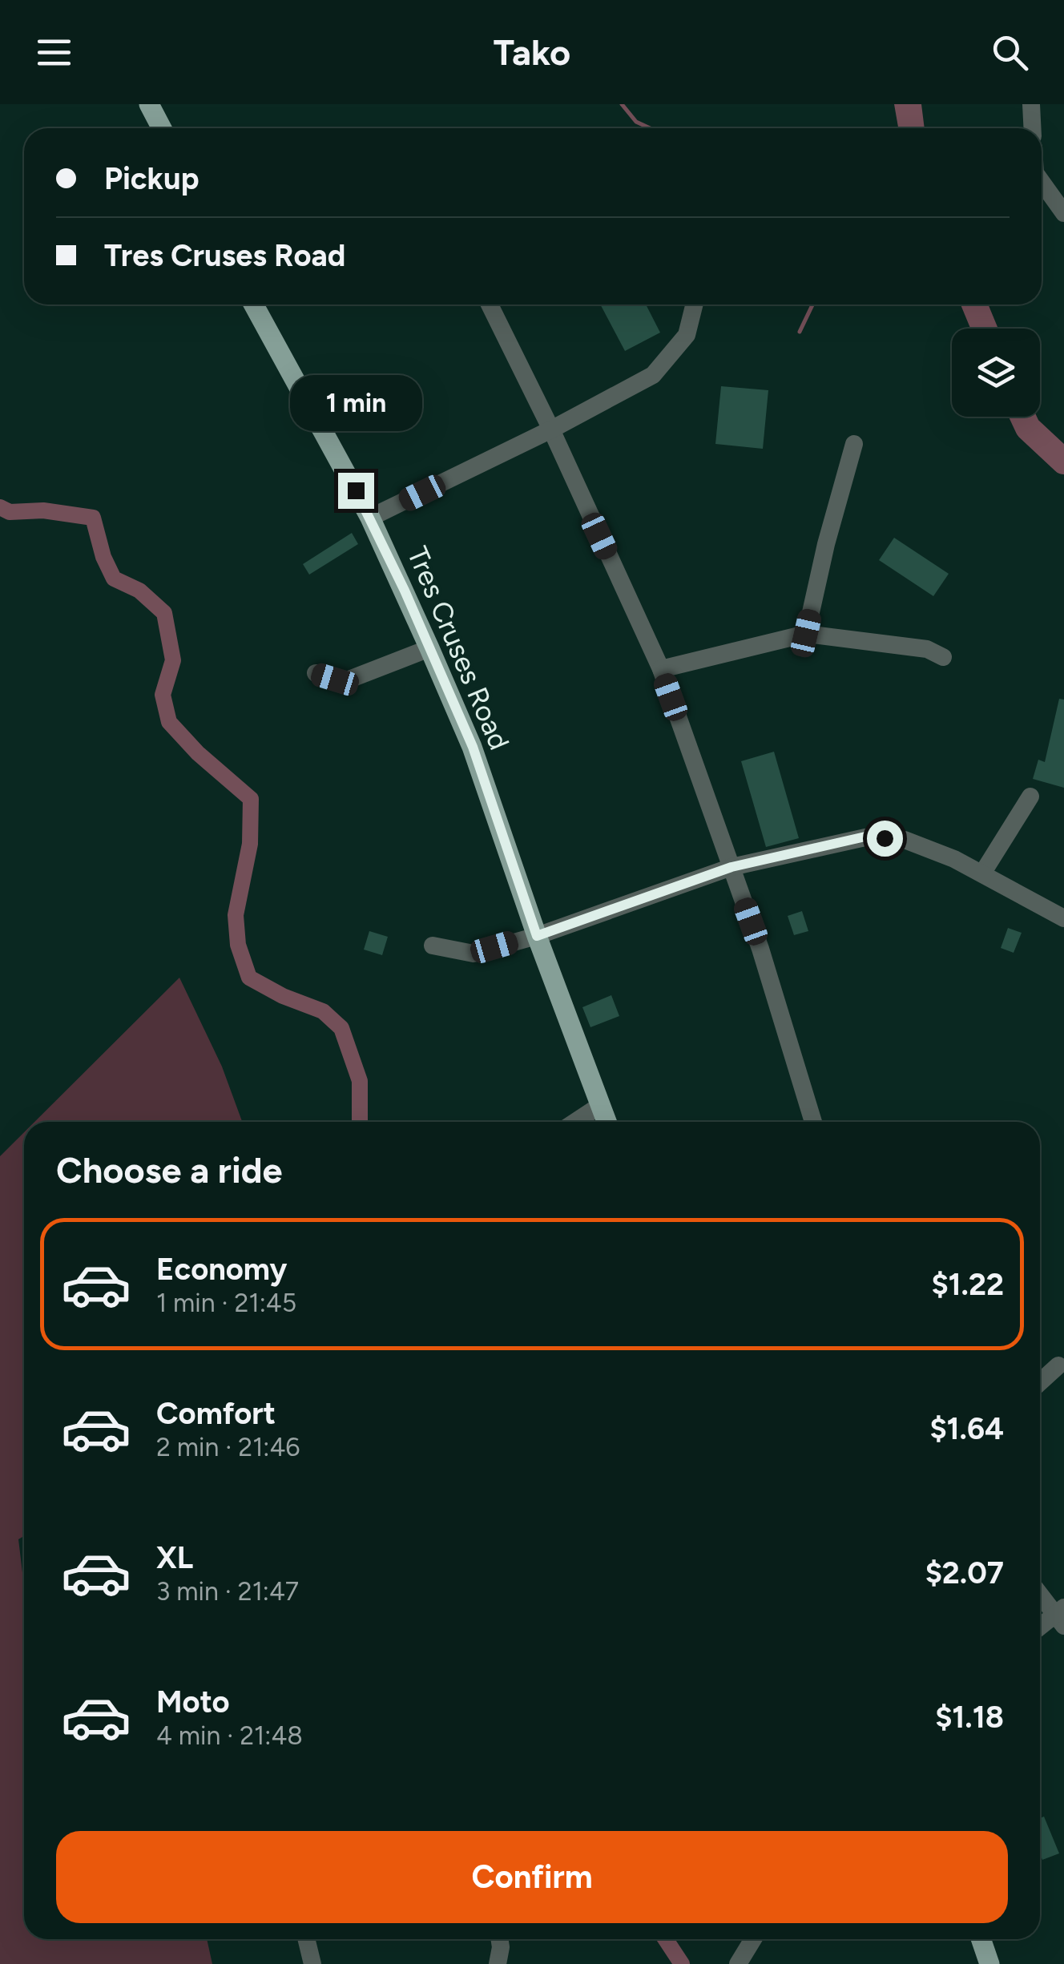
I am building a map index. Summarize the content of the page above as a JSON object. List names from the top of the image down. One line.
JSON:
{"streets":{"main road":["Tres Cruses Road"]},"page":{"header":"Tako","banner":["Pickup","Tres Cruses Road"],"bubble":"1 min","heading":"Choose a ride","list":[{"name":"Economy","note":"1 min · 21:45","value":"$1.22"},{"name":"Comfort","note":"2 min · 21:46","value":"$1.64"},{"name":"XL","note":"3 min · 21:47","value":"$2.07"},{"name":"Moto","note":"4 min · 21:48","value":"$1.18"}],"buttons":"Confirm"}}
